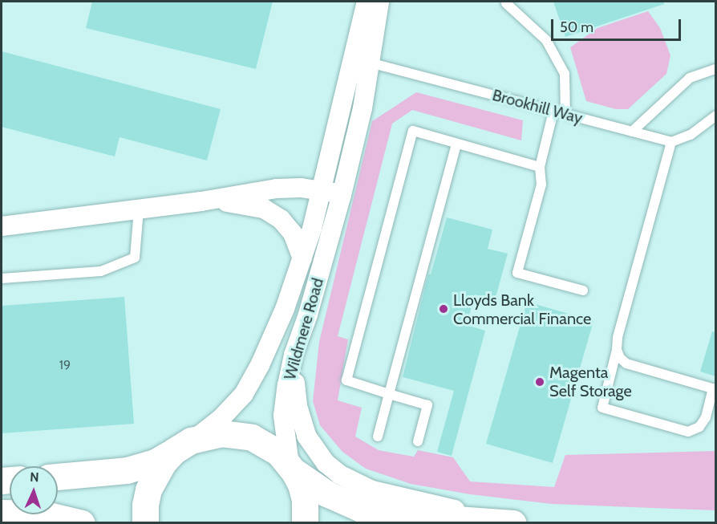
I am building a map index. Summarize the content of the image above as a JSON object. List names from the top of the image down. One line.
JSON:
{"streets":{"street":["Wildmere Road"],"lane":["Brookhill Way"]},"crossings":[["Brookhill Way","Wildmere Road"]],"places":["Lloyds Bank Commercial Finance","Magenta Self Storage"],"house_numbers":["19"],"scale_bar":"50 m","north":"top"}
